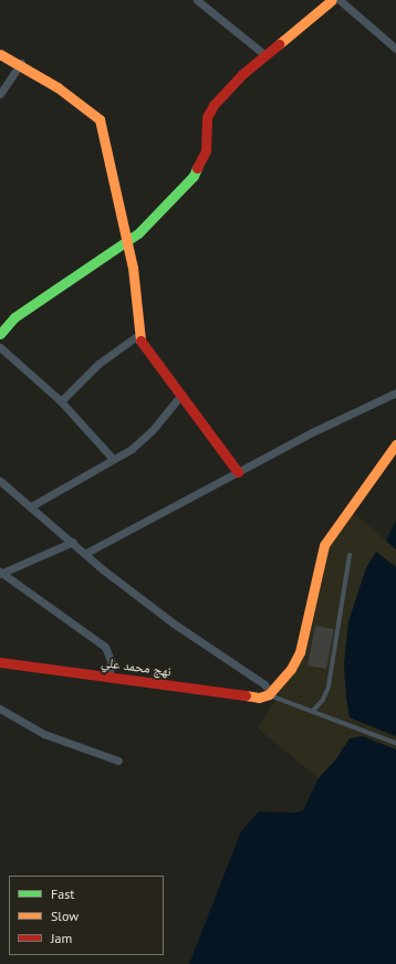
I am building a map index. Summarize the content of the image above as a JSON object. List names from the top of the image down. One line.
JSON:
{"streets":{"street":["نهج محمد علي"]},"legend":["Fast","Slow","Jam"]}
